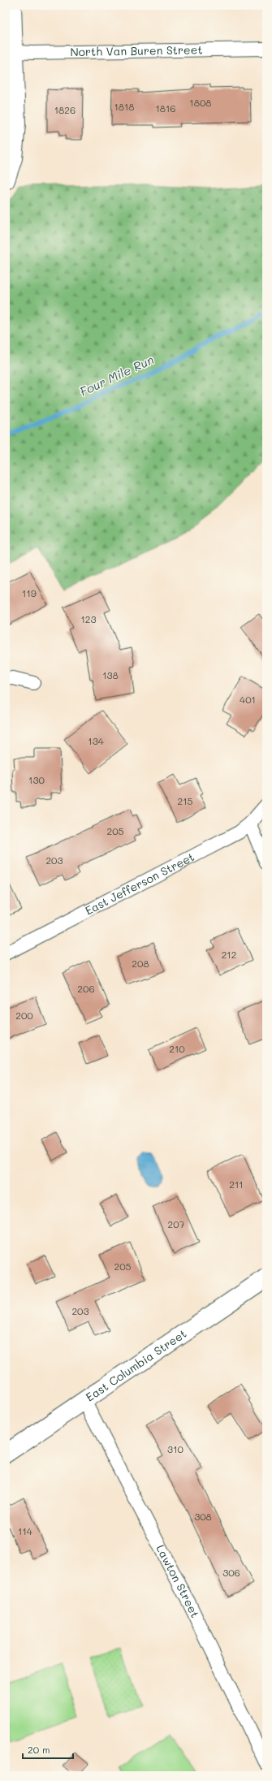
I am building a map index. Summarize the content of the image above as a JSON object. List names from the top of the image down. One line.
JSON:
{"streets":{"street":["North Van Buren Street","East Jefferson Street","East Columbia Street","Lawton Street"]},"crossings":[["East Columbia Street","Lawton Street"]],"water":["Four Mile Run"],"house_numbers":["1808","1818","1816","1826","119","123","138","401","134","130","215","205","203","212","208","206","200","210","211","207","205","203","310","308","114","306"],"scale_bar":"20 m"}
